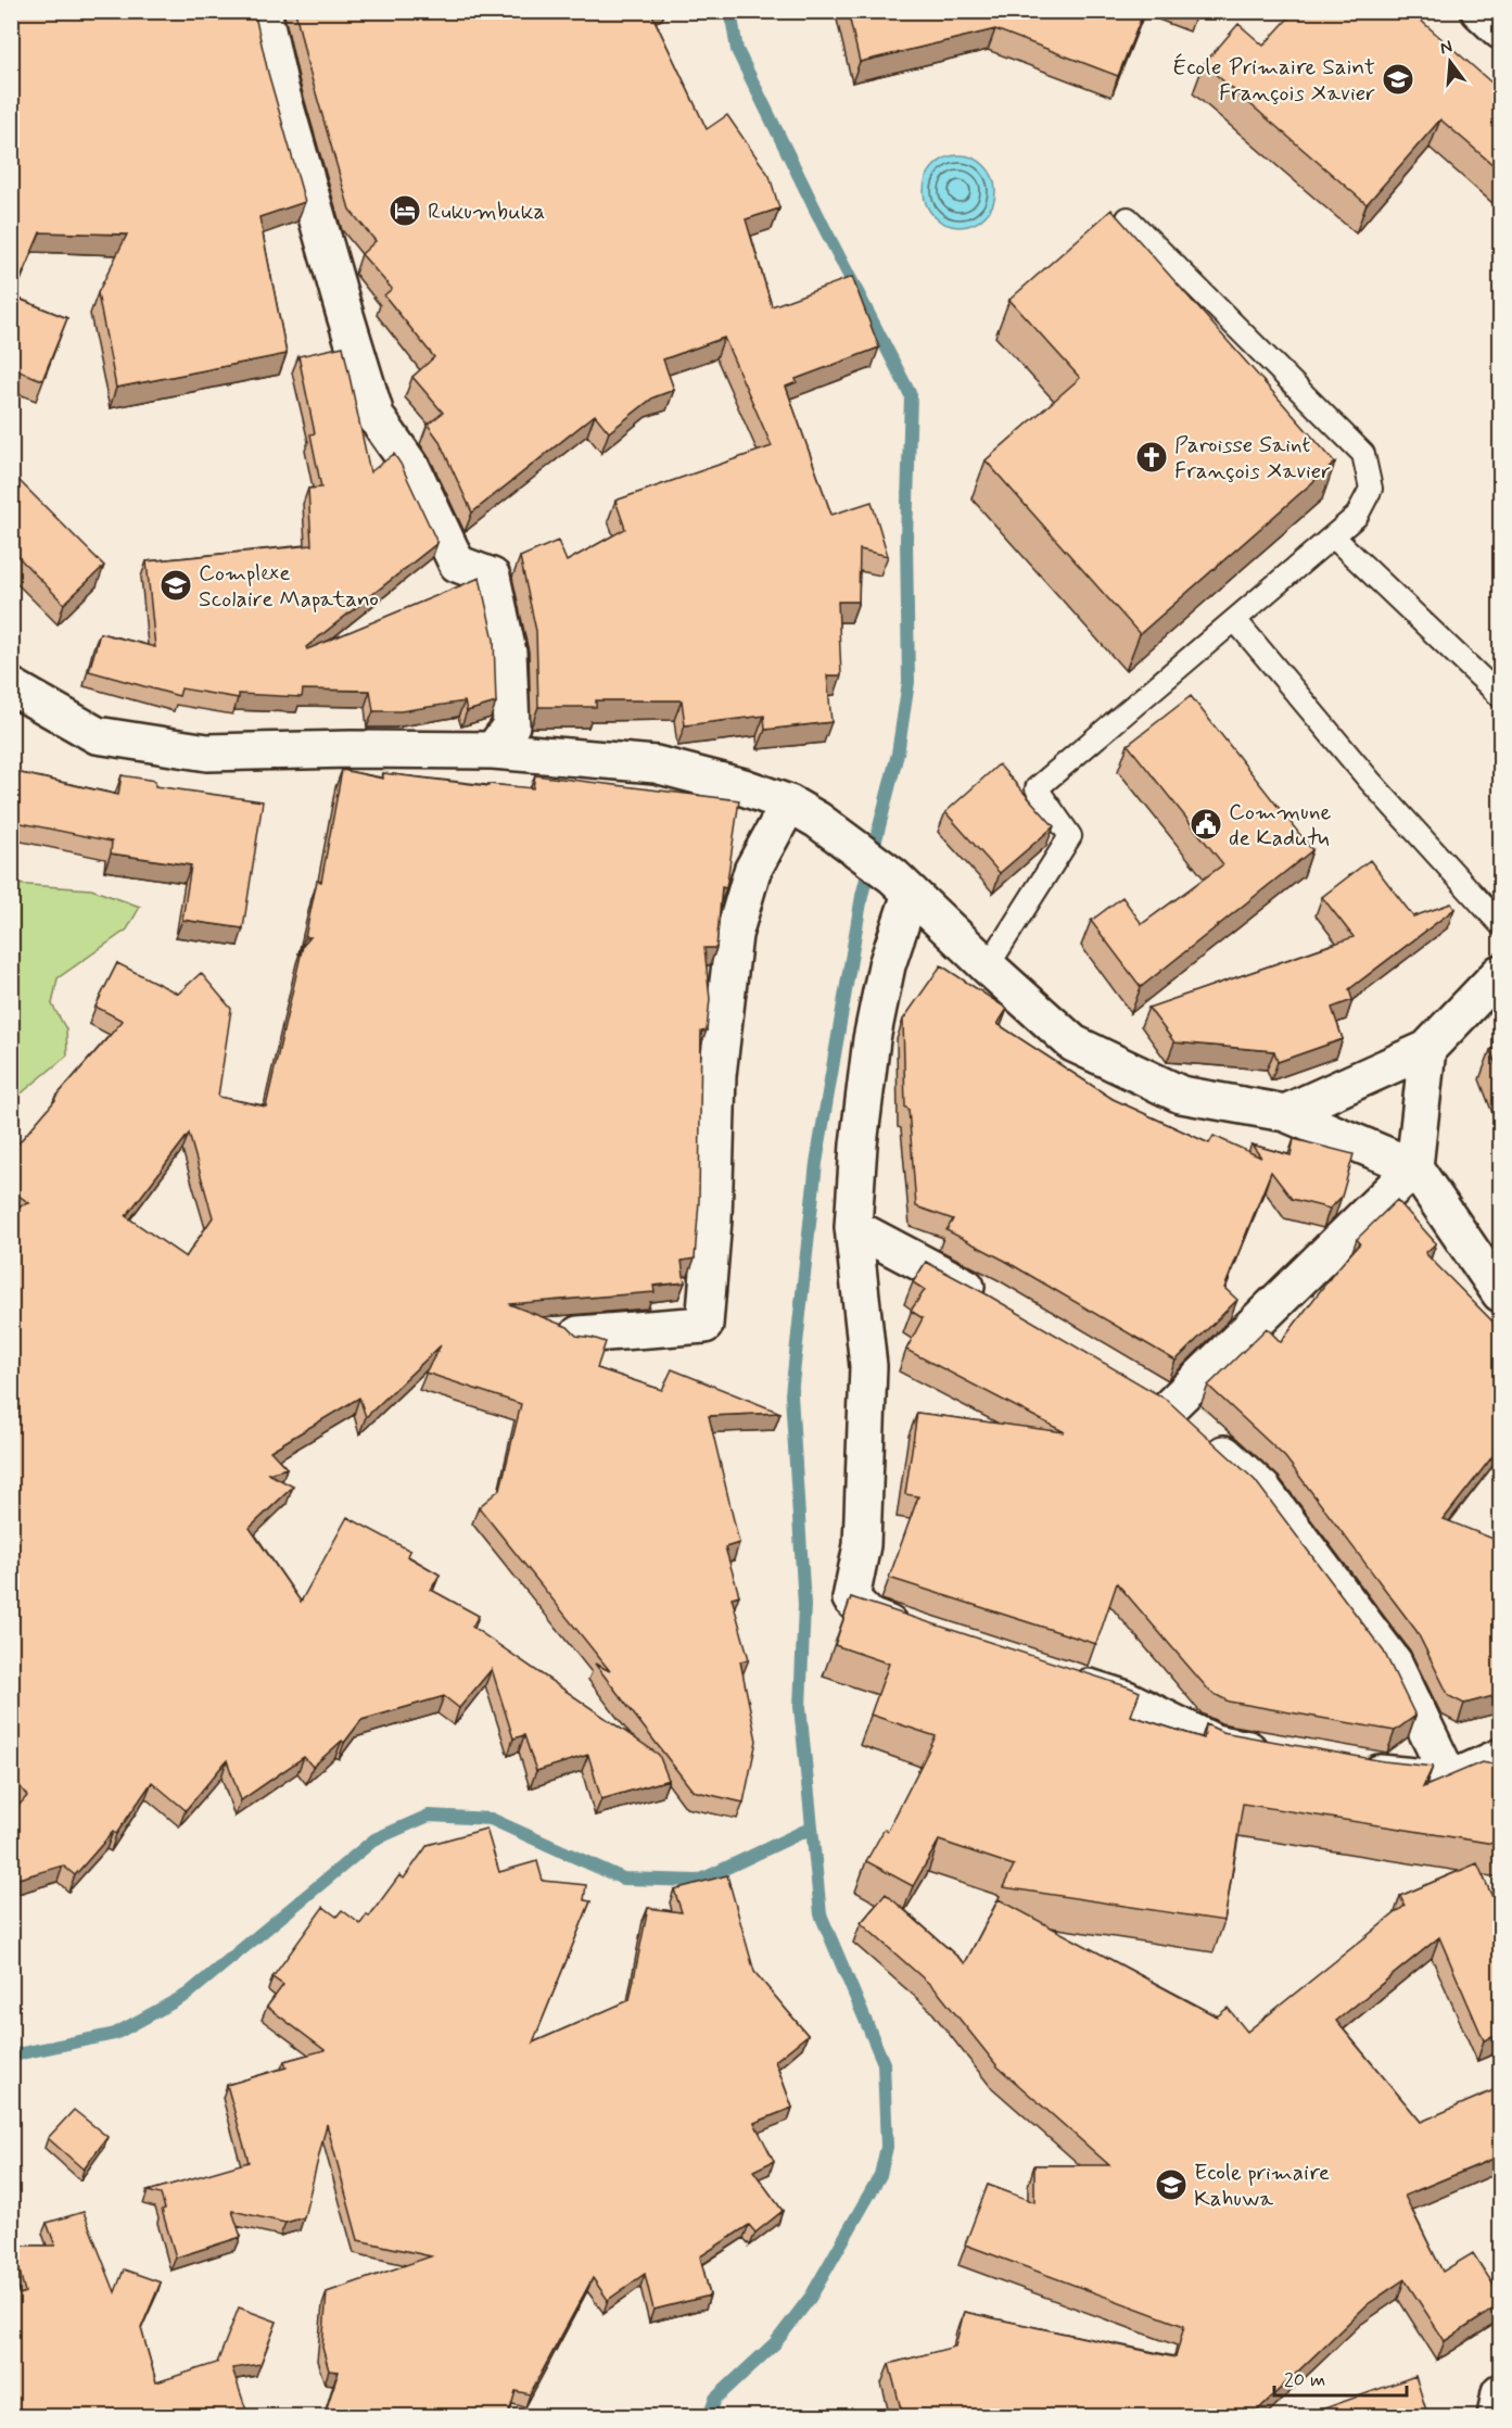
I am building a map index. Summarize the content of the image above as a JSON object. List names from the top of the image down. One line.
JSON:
{"places":{"school or university":["École Primaire Saint François Xavier","Complexe Scolaire Mapatano","Ecole primaire Kahuwa"],"hotel":["Rukumbuka"],"church":["Paroisse Saint François Xavier"],"public building":["Commune de Kadutu"]},"scale_bar":"20 m","north":"top"}
